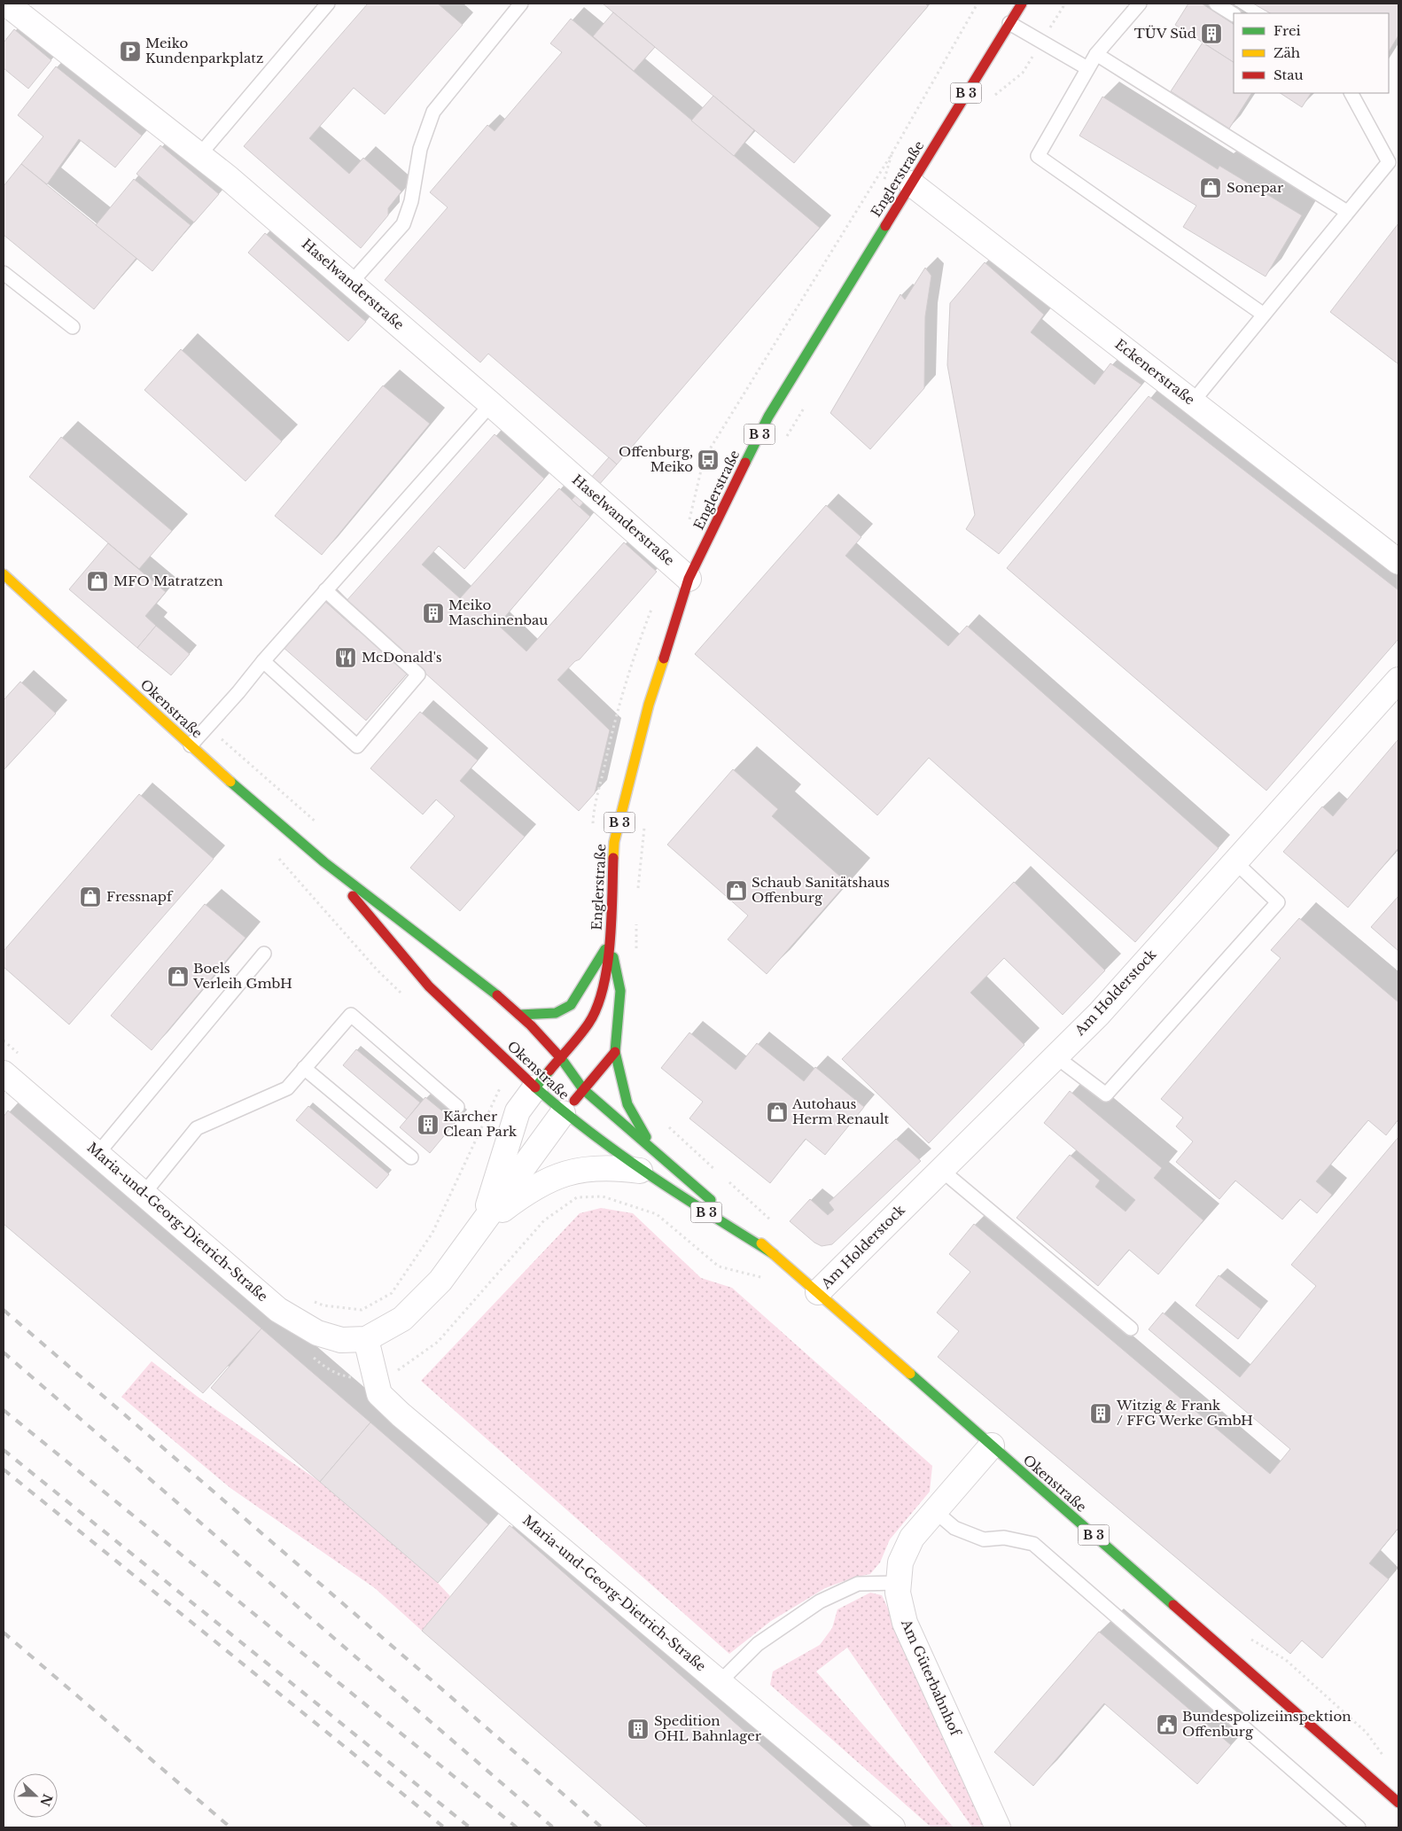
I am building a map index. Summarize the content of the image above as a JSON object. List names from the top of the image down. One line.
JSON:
{"streets":{"main road":["B 3","Englerstraße","Okenstraße"],"street":["Haselwanderstraße","Eckenerstraße","Am Holderstock","Maria-und-Georg-Dietrich-Straße","Am Güterbahnhof"]},"crossings":[["Englerstraße","Haselwanderstraße"],["Englerstraße","Eckenerstraße"],["Englerstraße","Okenstraße"],["Englerstraße","Maria-und-Georg-Dietrich-Straße"],["Okenstraße","Am Holderstock"],["Okenstraße","Maria-und-Georg-Dietrich-Straße"],["Okenstraße","Am Güterbahnhof"]],"places":{"building":["TÜV Süd","Meiko Maschinenbau","Kärcher Clean Park","Witzig & Frank / FFG Werke GmbH","Spedition OHL Bahnlager"],"parking":["Meiko Kundenparkplatz"],"shop":["Sonepar","MFO Matratzen","Schaub Sanitätshaus Offenburg","Fressnapf","Boels Verleih GmbH","Autohaus Herm Renault"],"bus stop":["Offenburg, Meiko"],"restaurant":["McDonald's"],"public building":["Bundespolizeiinspektion Offenburg"]},"legend":["Frei","Zäh","Stau"],"north":"right"}
